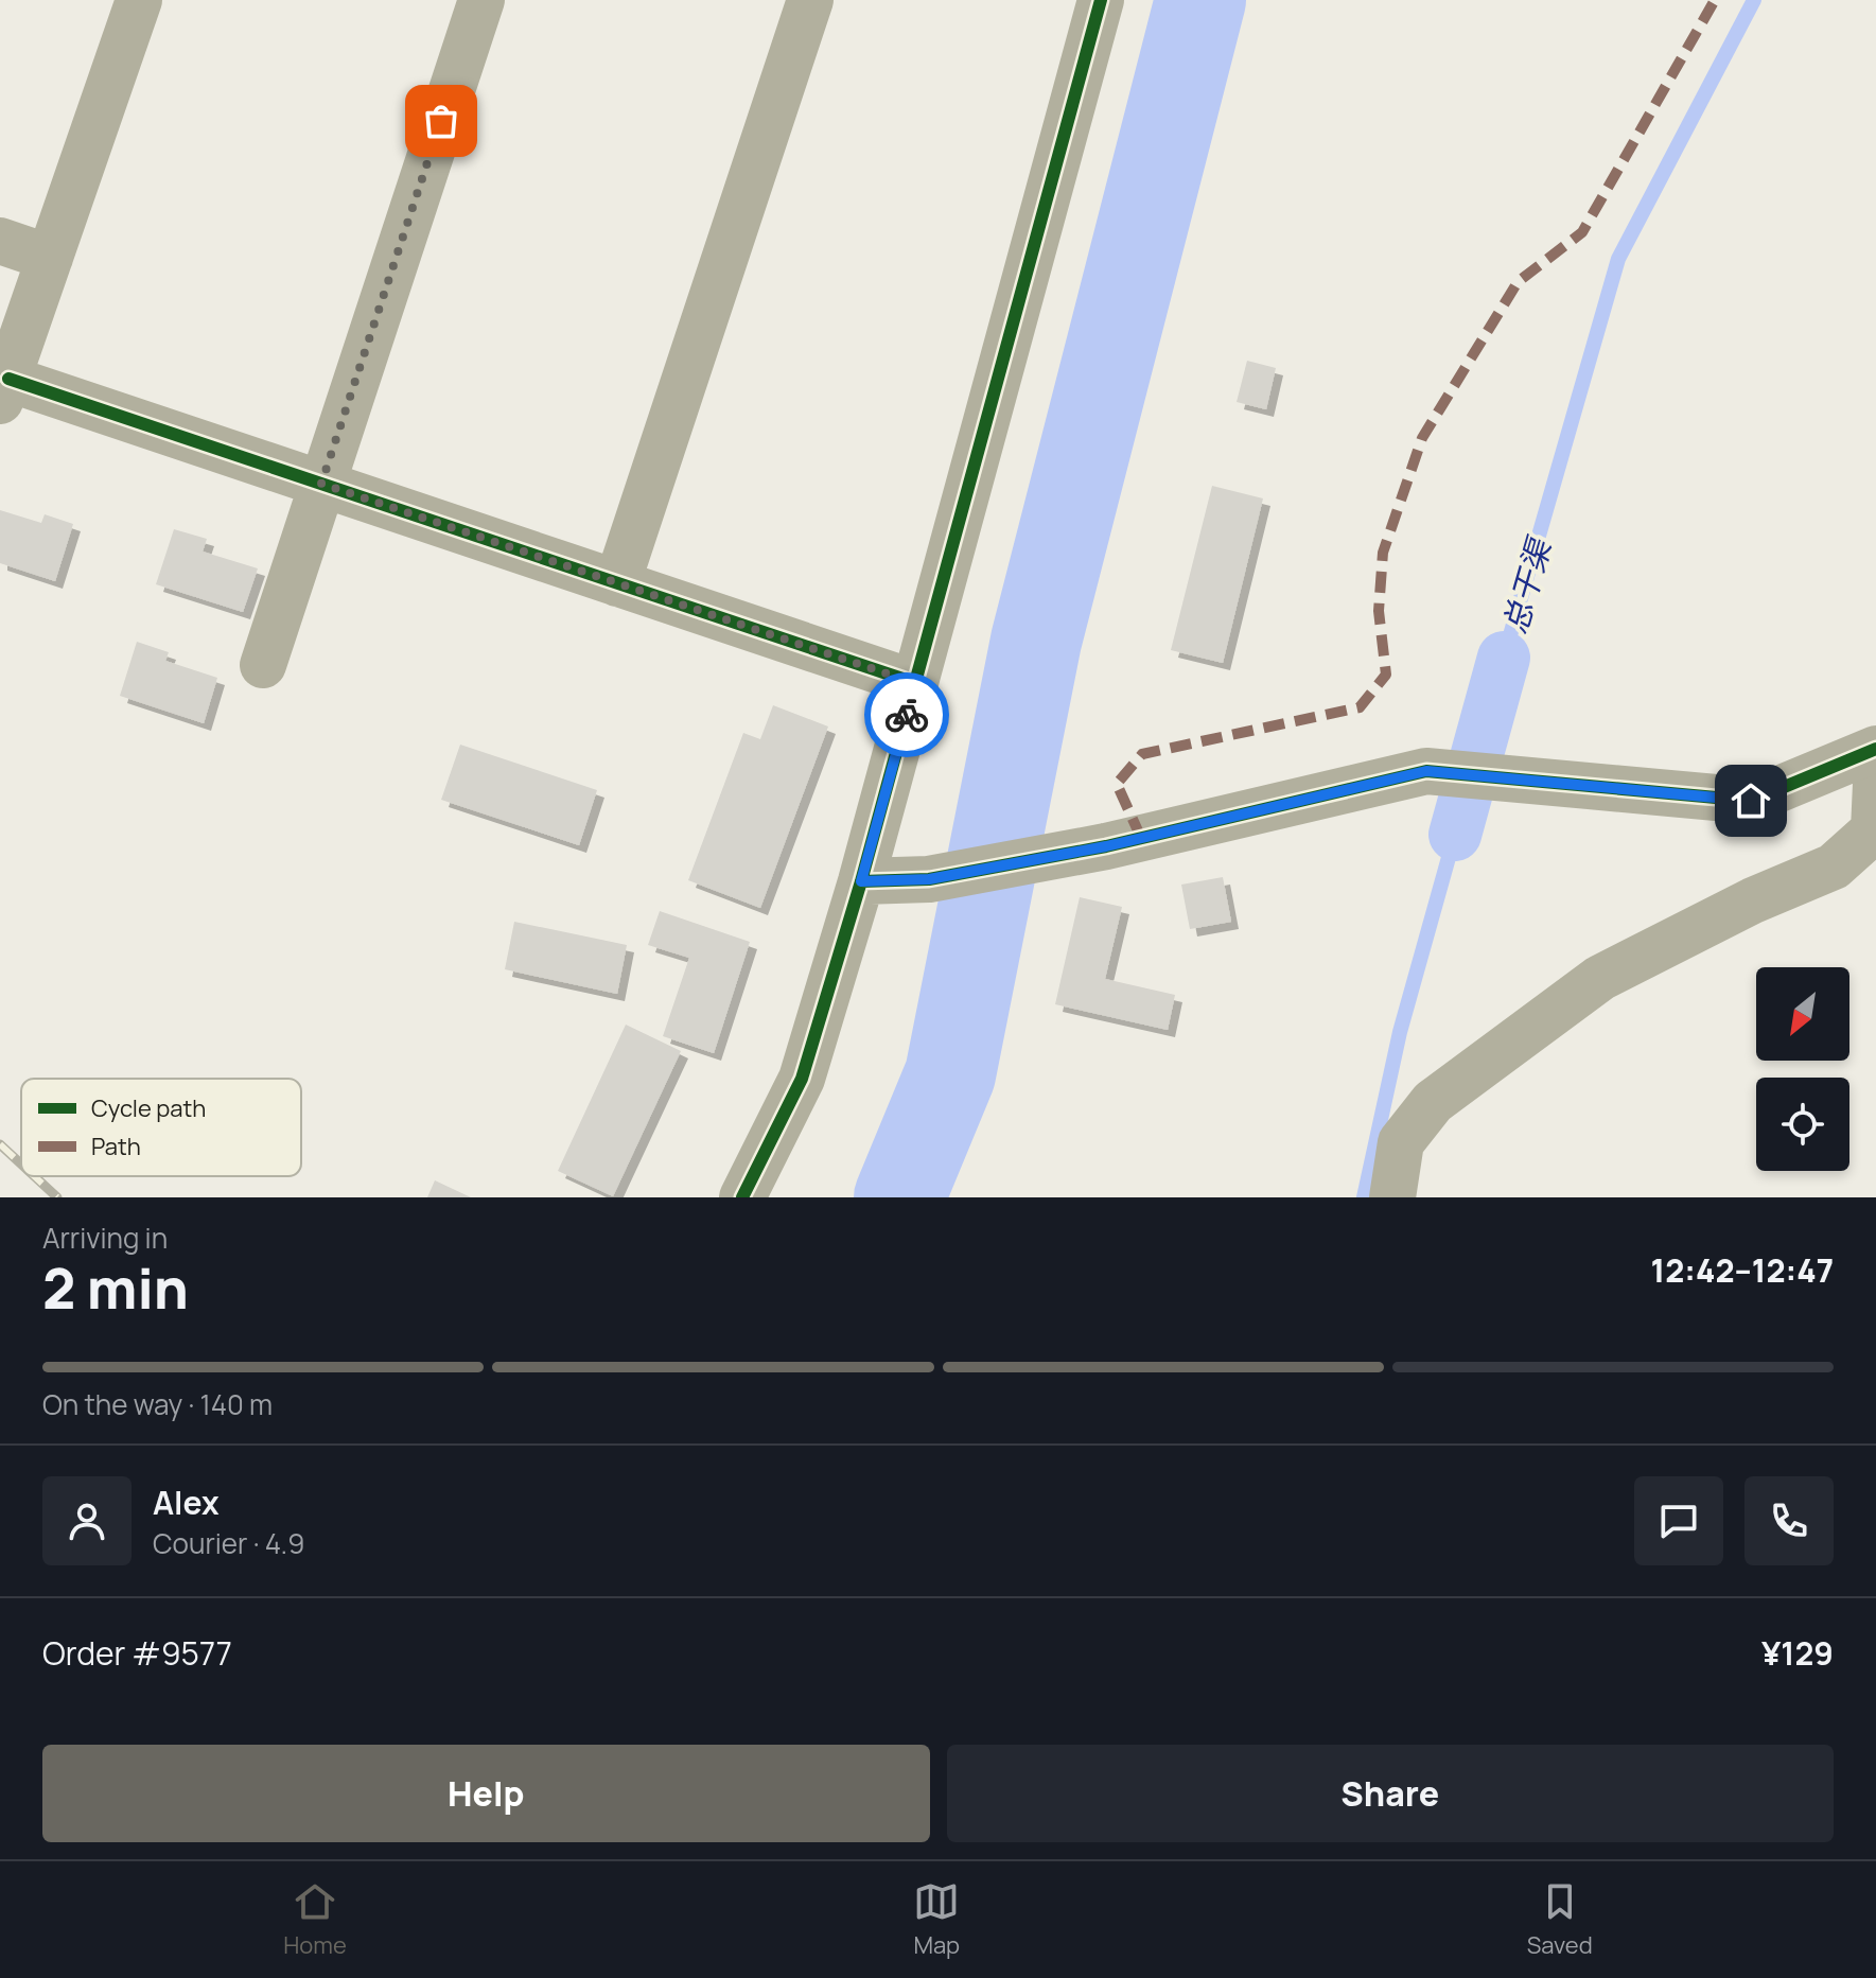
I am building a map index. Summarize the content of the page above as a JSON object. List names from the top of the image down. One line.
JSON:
{"water":["总干渠"],"legend":["Cycle path","Path"],"north":"bottom left","page":{"heading":["2 min","Arriving in","12:42–12:47"],"panel":["Alex","Courier · 4.9","Order #9577","¥129"],"bar":"On the way · 140 m","buttons":["Help","Share"],"tabs":["Home","Map","Saved"]}}
